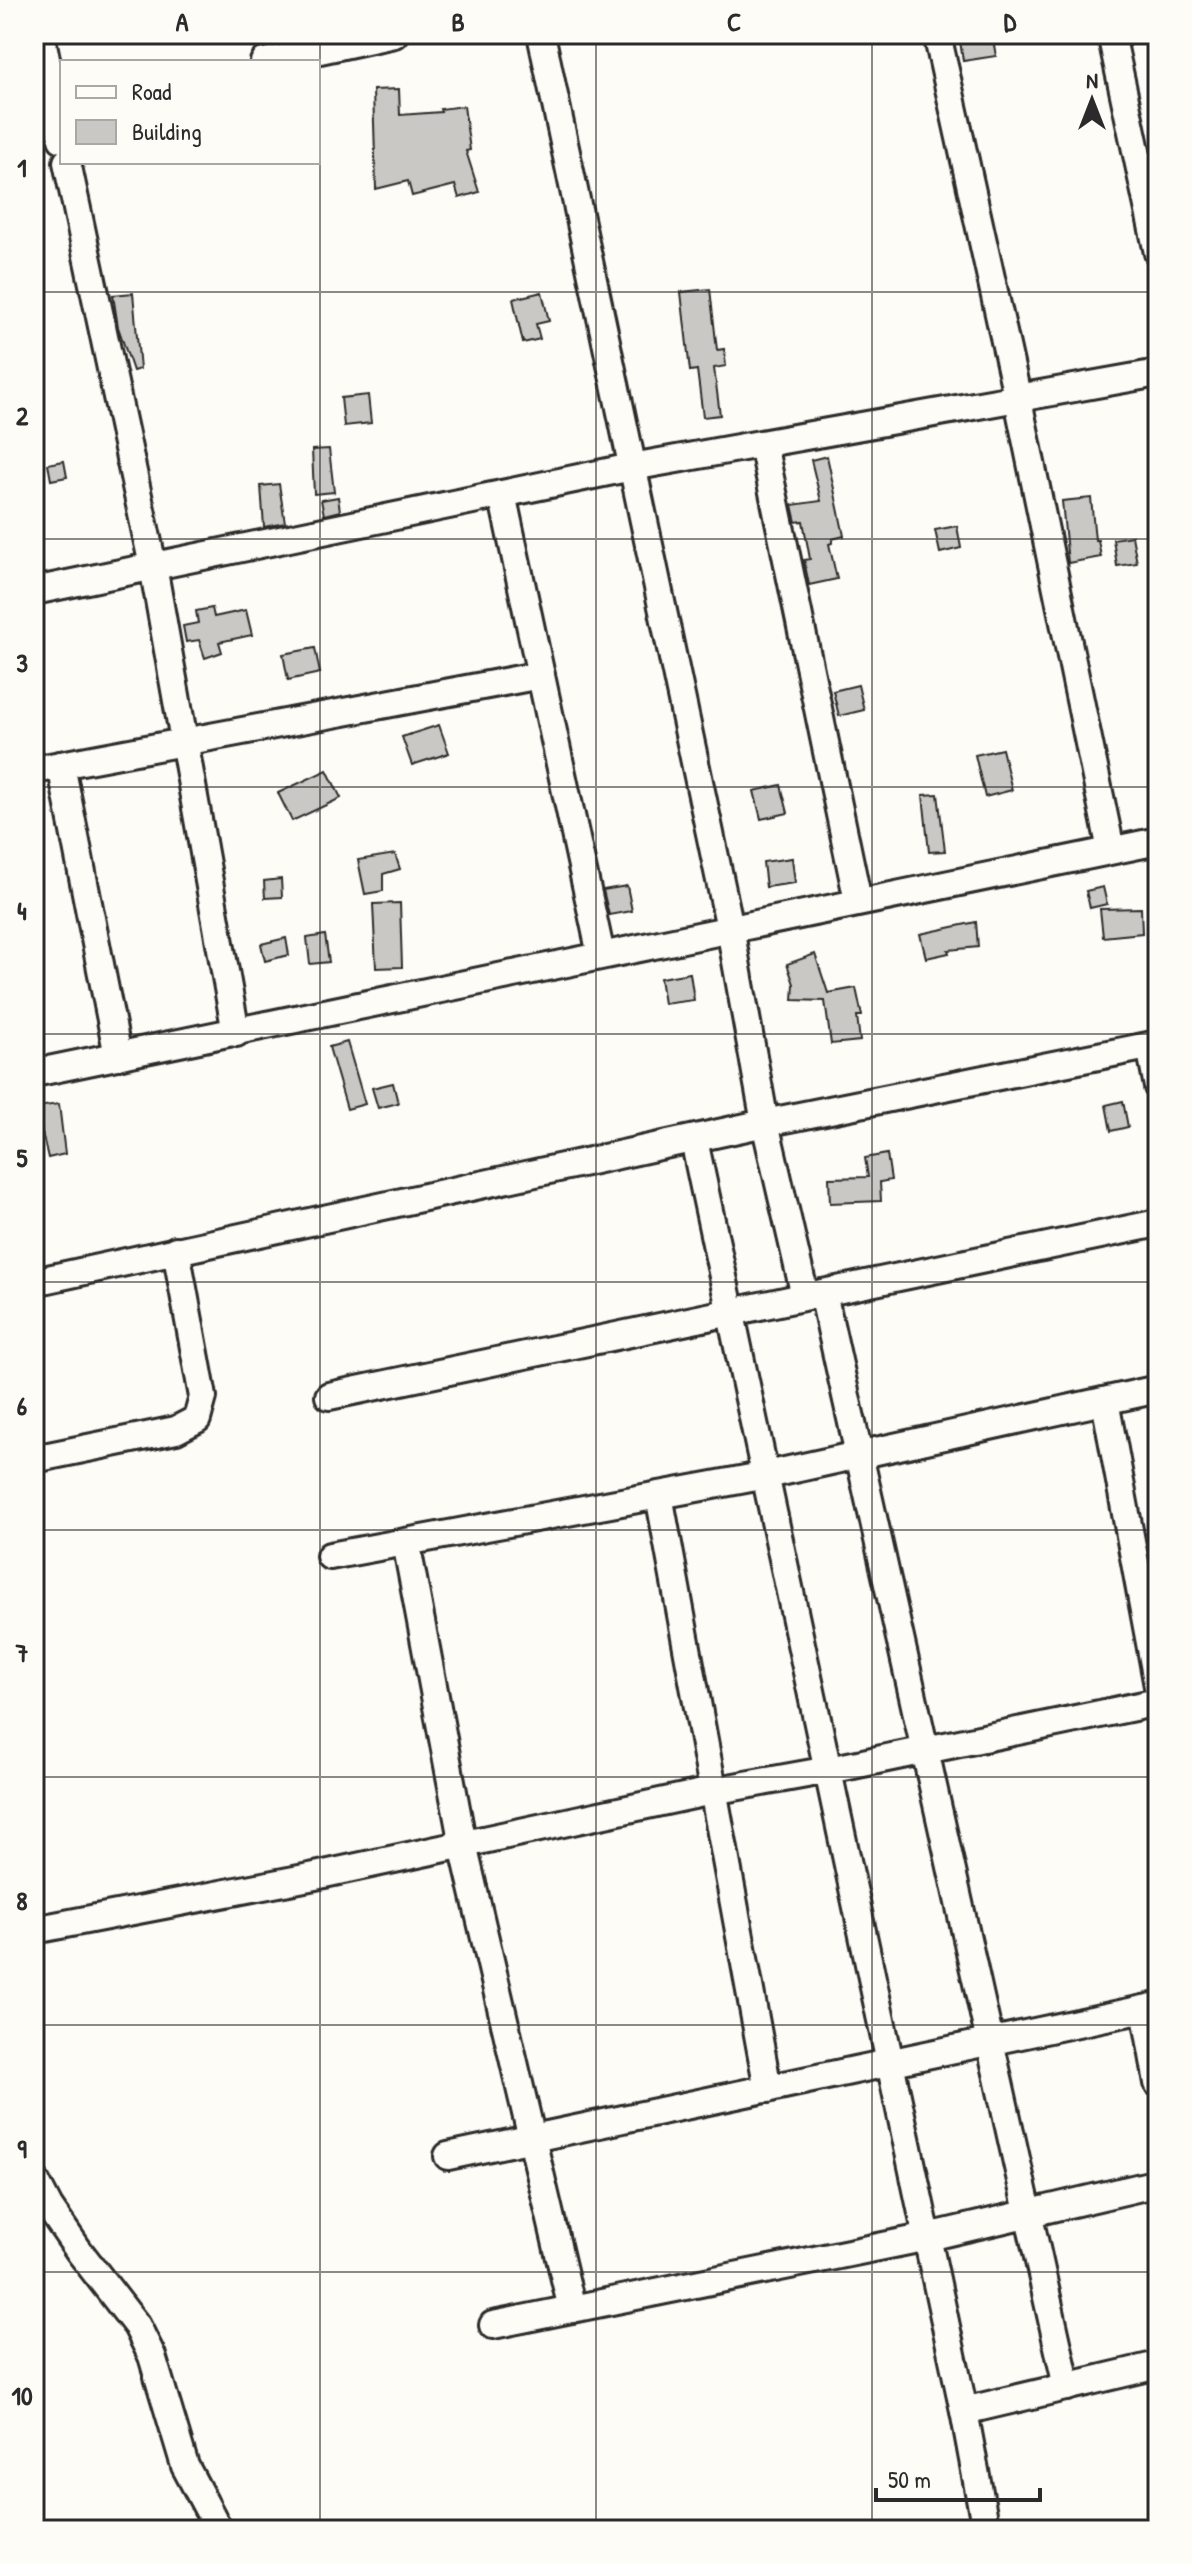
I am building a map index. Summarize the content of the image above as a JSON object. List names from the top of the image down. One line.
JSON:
{"legend":["Road","Building"],"scale_bar":"50 m","north":"top","grid":{"columns":["A","B","C","D"],"rows":["1","2","3","4","5","6","7","8","9","10"]}}
